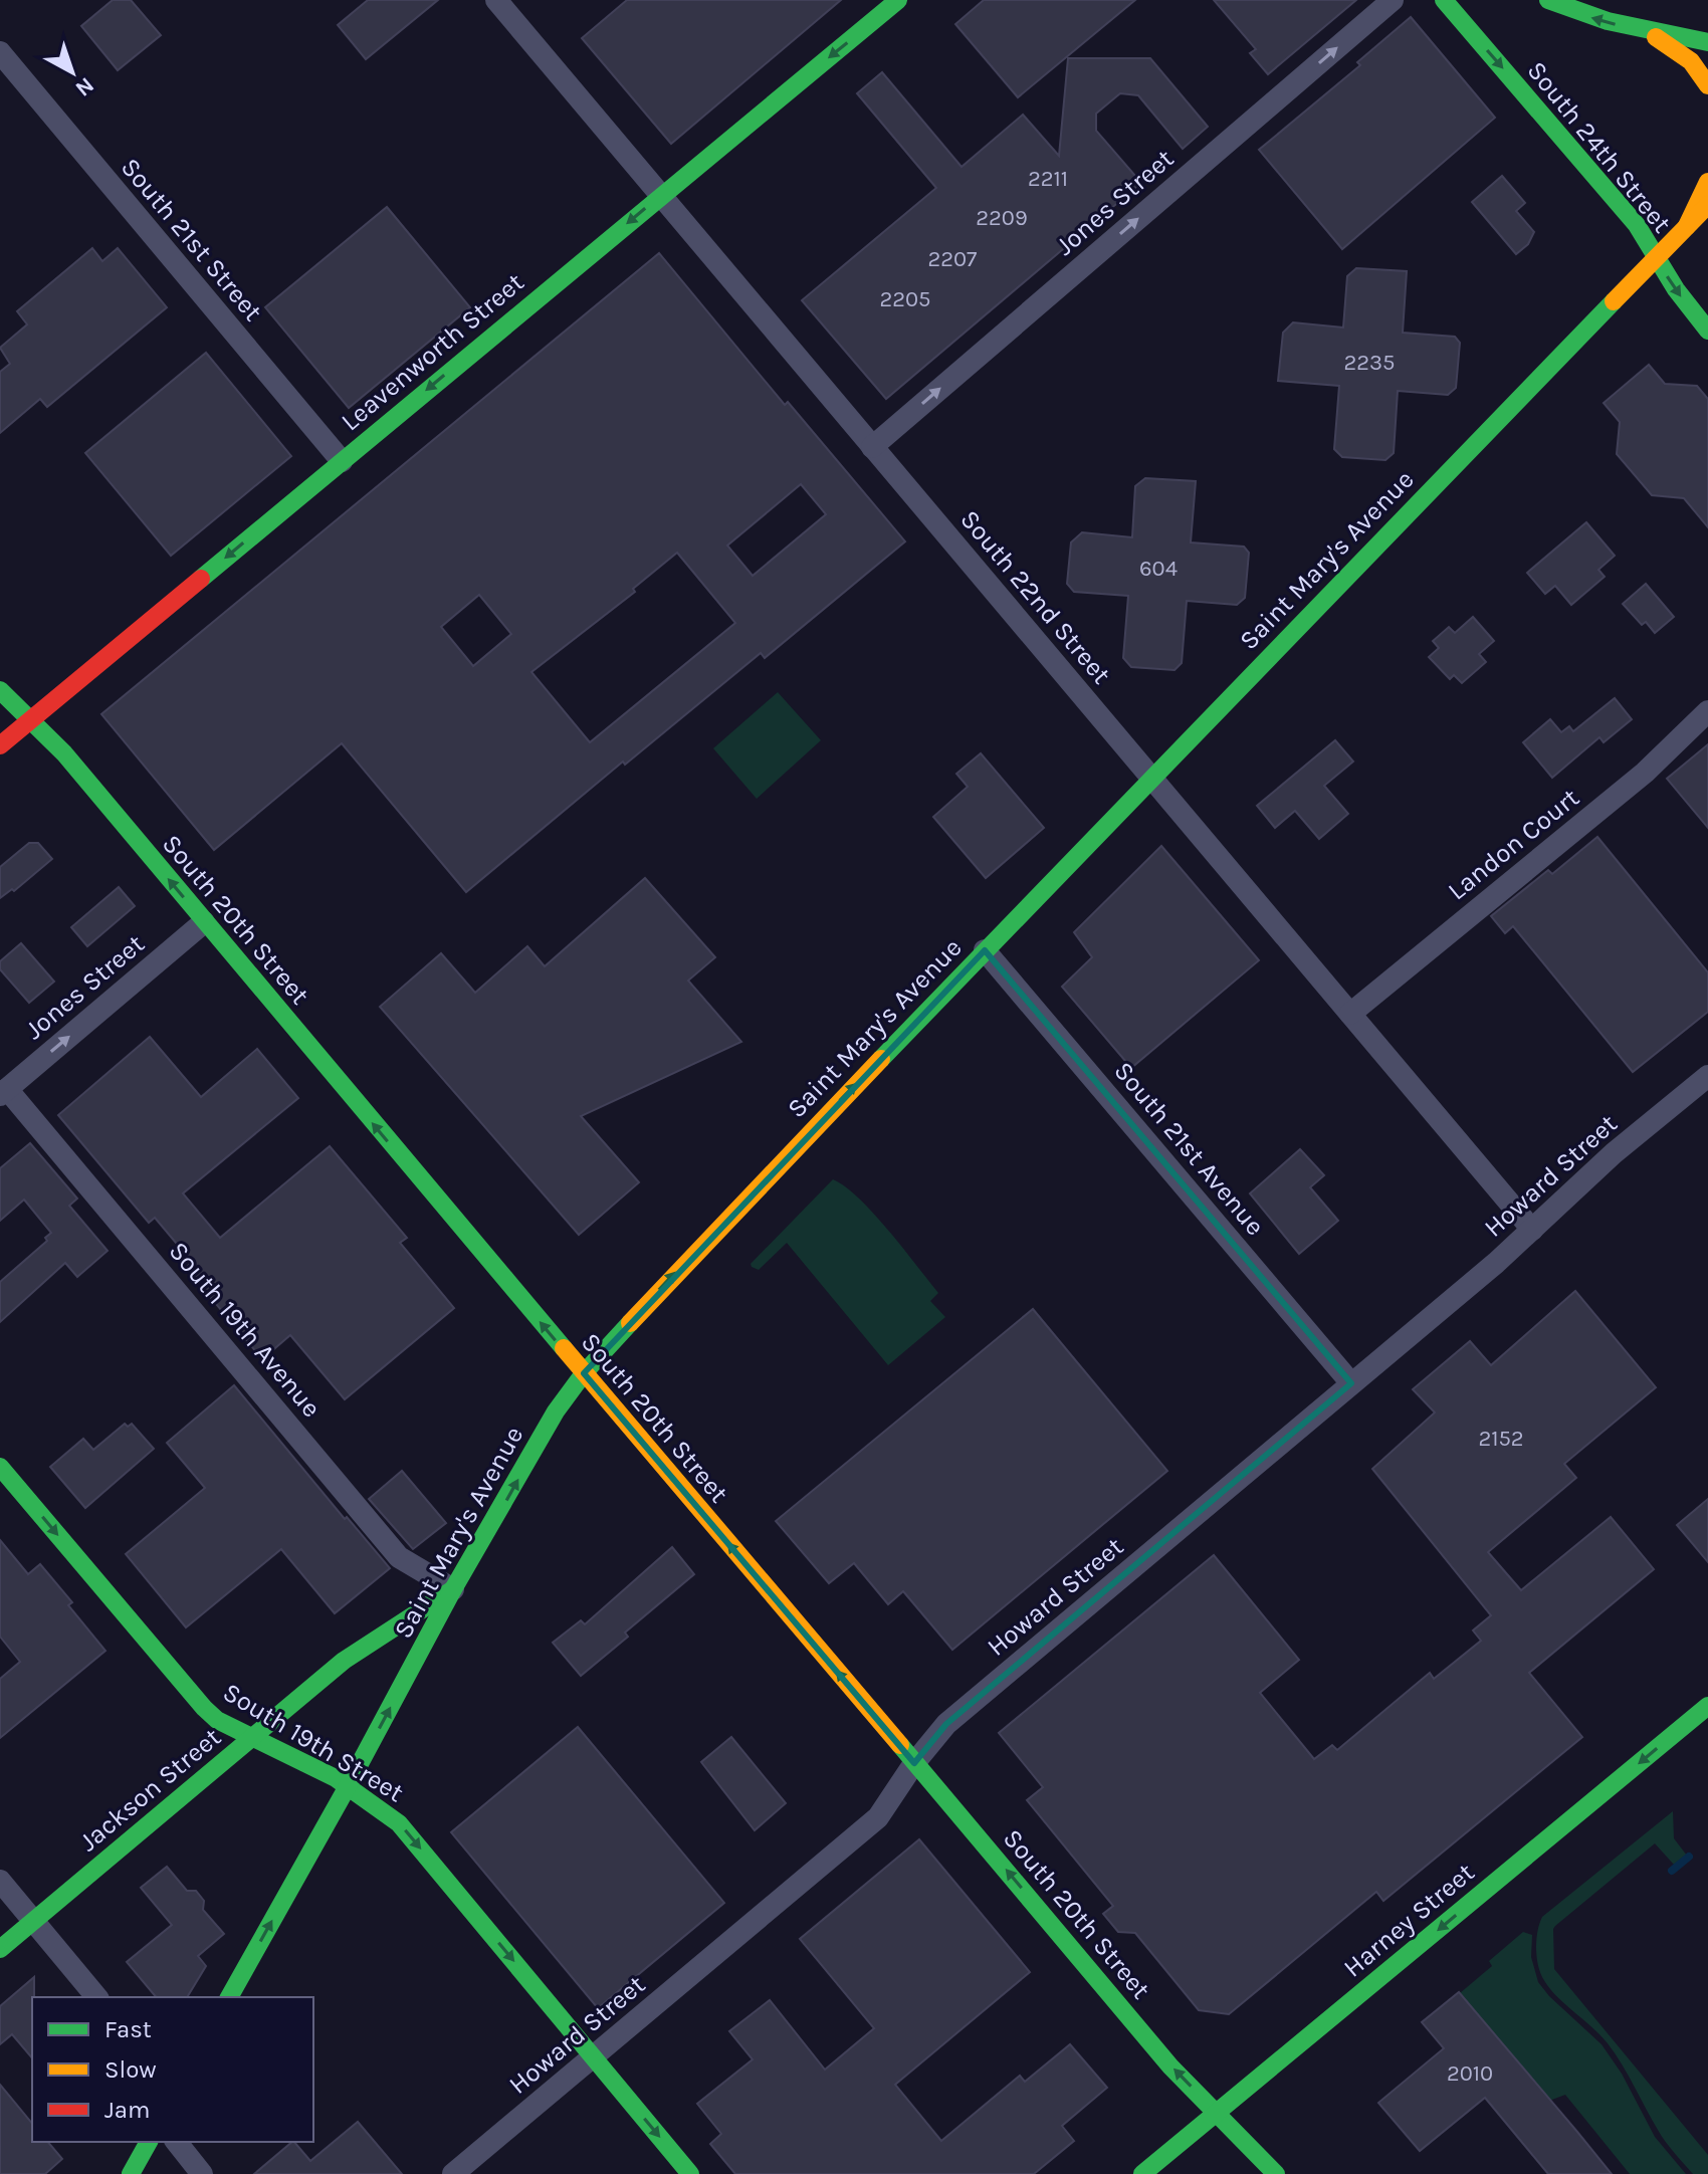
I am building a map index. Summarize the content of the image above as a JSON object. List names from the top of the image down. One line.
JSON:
{"streets":{"main road":["South 24th Street","Leavenworth Street","Saint Mary's Avenue","South 20th Street","South 19th Street","Jackson Street","Harney Street"],"street":["Jones Street","South 21st Street","South 22nd Street","Landon Court","South 21st Avenue","Howard Street","South 19th Avenue"]},"crossings":[["South 24th Street","Saint Mary's Avenue"],["Jones Street","South 22nd Street"],["Jones Street","South 20th Street"],["Jones Street","South 19th Avenue"],["South 21st Street","Leavenworth Street"],["Leavenworth Street","South 22nd Street"],["Leavenworth Street","South 20th Street"],["Saint Mary's Avenue","South 22nd Street"],["Saint Mary's Avenue","South 20th Street"],["Saint Mary's Avenue","South 21st Avenue"],["Saint Mary's Avenue","South 19th Avenue"],["Saint Mary's Avenue","South 19th Street"],["Saint Mary's Avenue","Jackson Street"],["South 22nd Street","Landon Court"],["South 22nd Street","Howard Street"],["South 20th Street","Howard Street"],["South 20th Street","Harney Street"],["South 21st Avenue","Howard Street"],["Howard Street","South 19th Street"],["South 19th Avenue","Jackson Street"],["South 19th Street","Jackson Street"]],"one_way":["South 24th Street","Jones Street","Leavenworth Street","Saint Mary's Avenue","South 20th Street","South 19th Street","Harney Street"],"house_numbers":["2211","2209","2207","2205","2235","604","2152","2010"],"legend":["Fast","Slow","Jam"],"north":"bottom right"}
